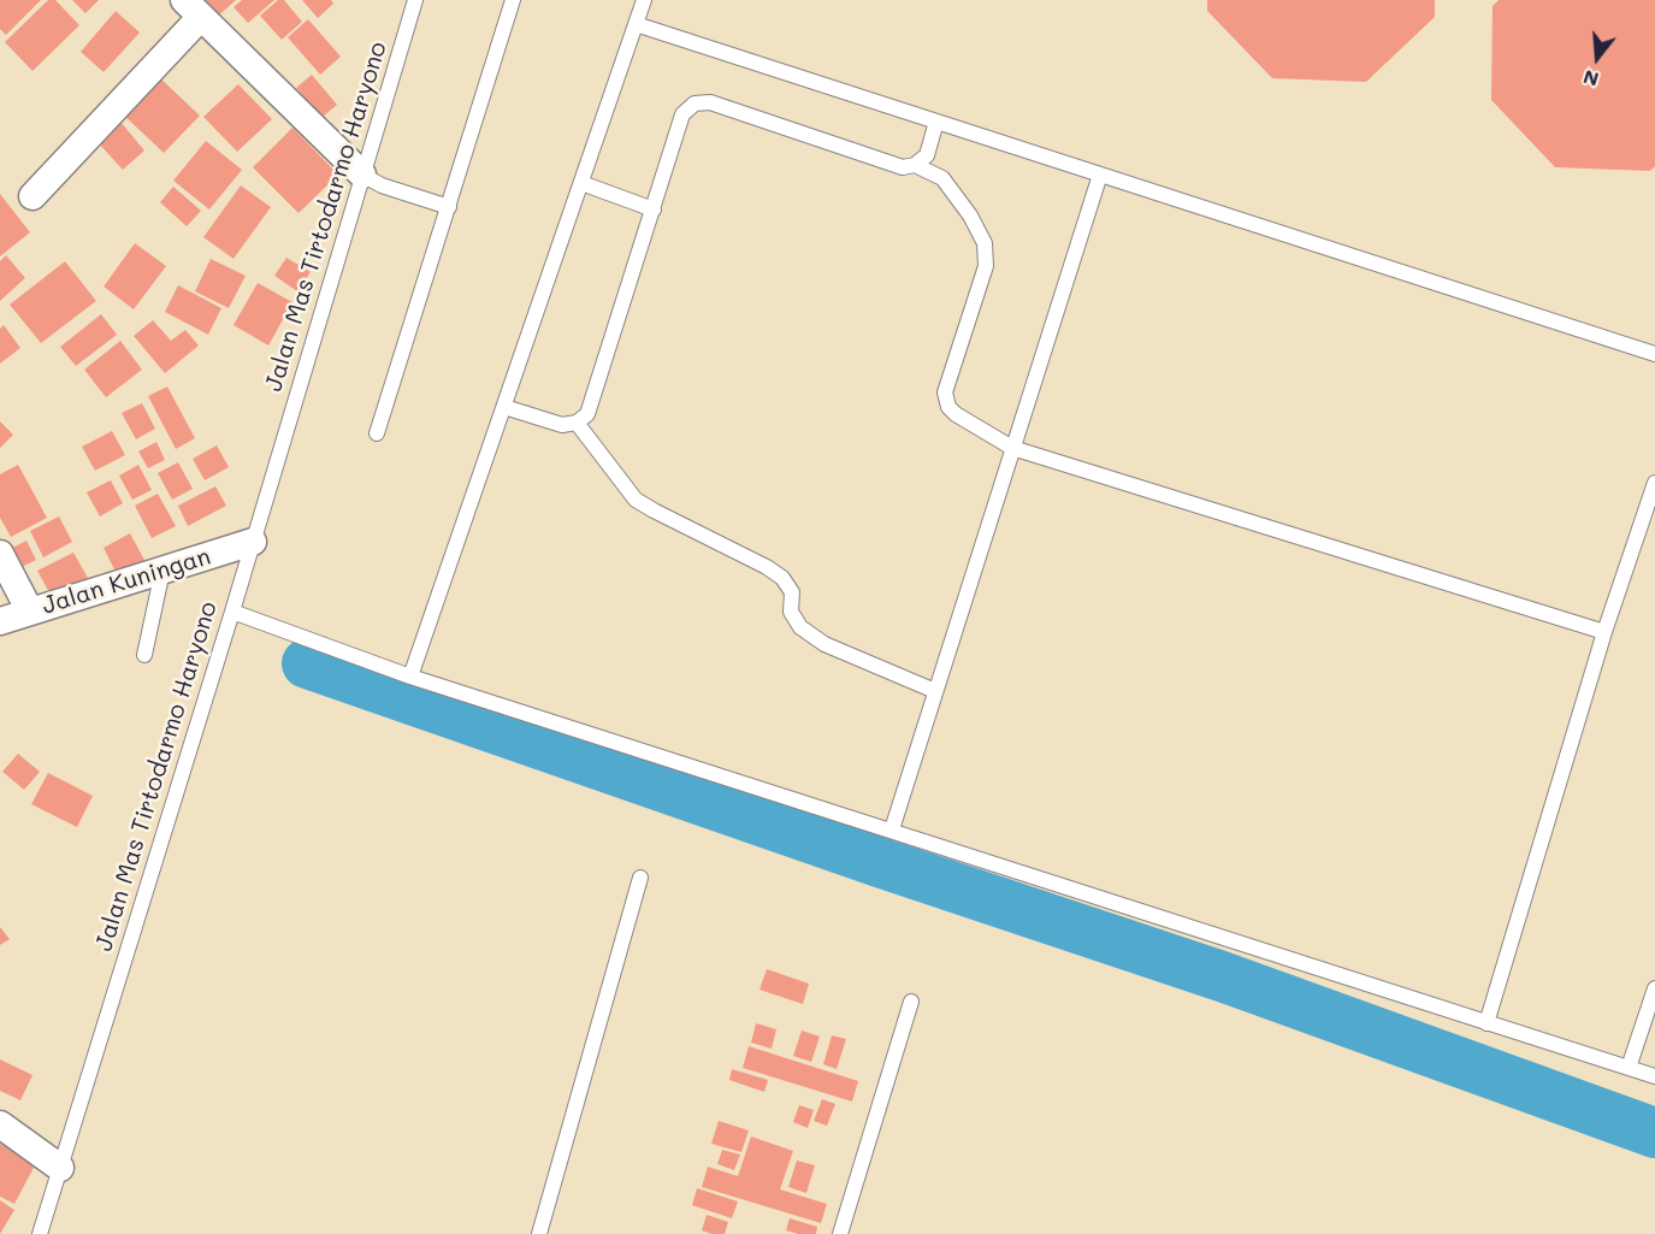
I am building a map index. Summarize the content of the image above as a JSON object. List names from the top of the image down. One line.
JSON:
{"streets":{"street":["Jalan Kuningan"],"lane":["Jalan Mas Tirtodarmo Haryono"]},"crossings":[["Jalan Mas Tirtodarmo Haryono","Jalan Kuningan"]],"north":"bottom"}
